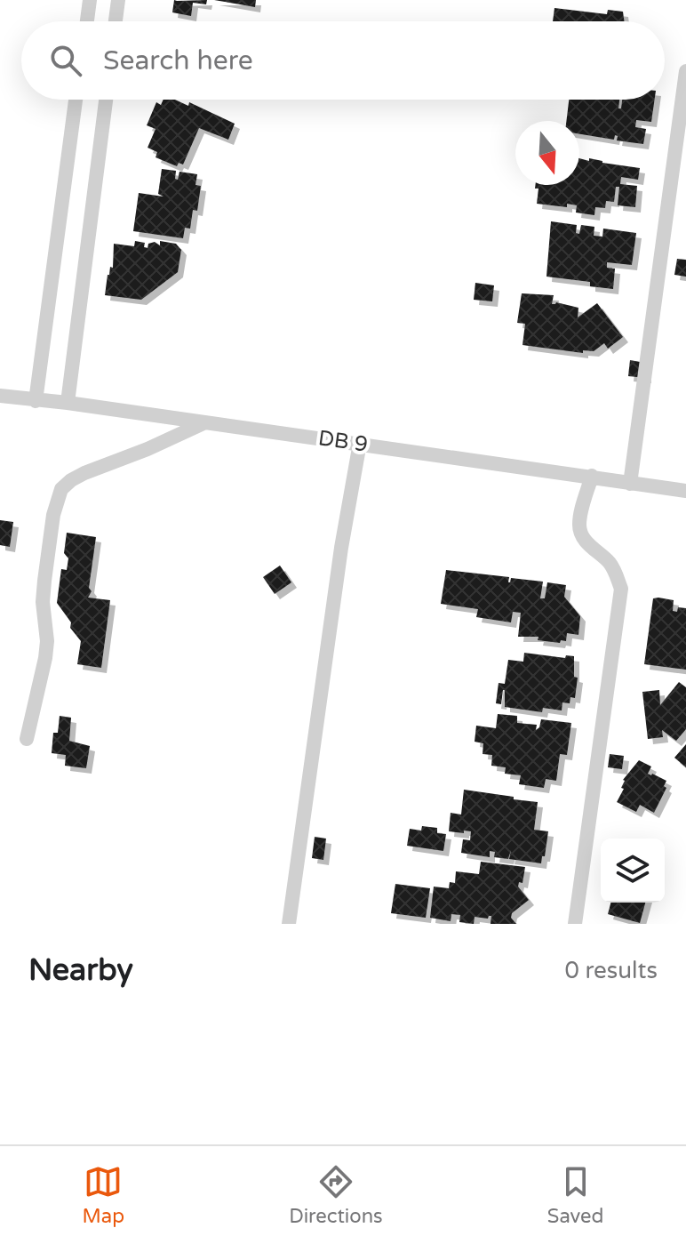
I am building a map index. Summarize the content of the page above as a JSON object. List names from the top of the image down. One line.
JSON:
{"streets":{"street":["DB 9"]},"north":"bottom","page":{"search":"Search here","heading":["Nearby","0 results"],"nav":["Map","Directions","Saved"]}}
